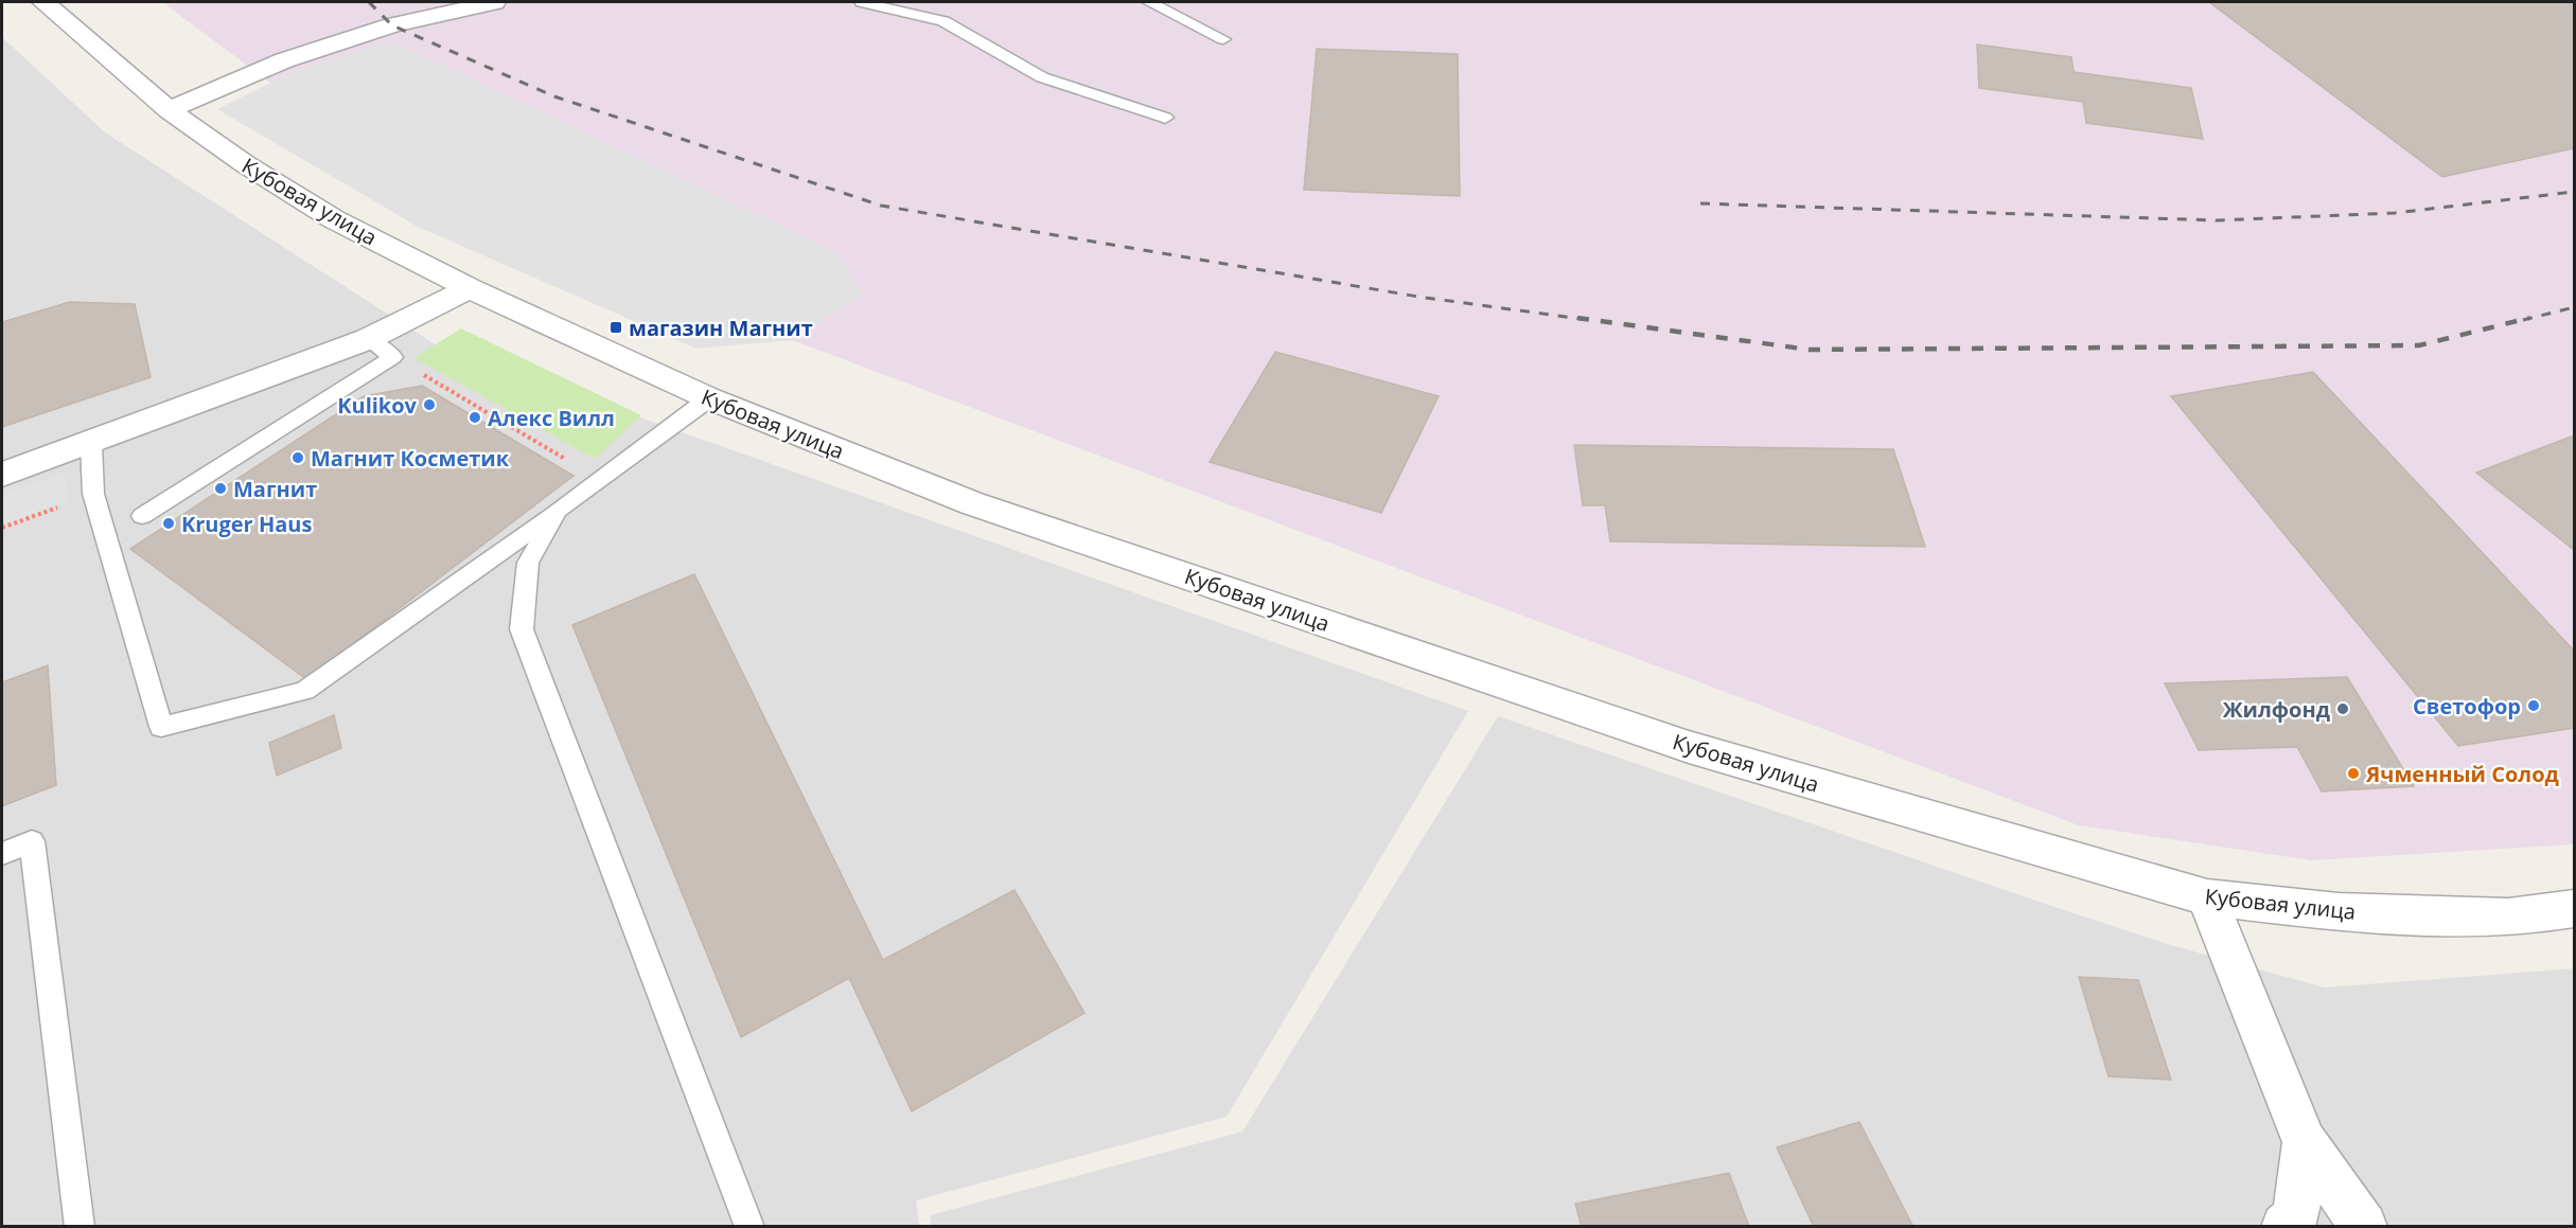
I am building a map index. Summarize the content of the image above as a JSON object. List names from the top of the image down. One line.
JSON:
{"streets":{"street":["Кубовая улица"]},"places":{"transit":["магазин Магнит"],"other":["Kulikov","Алекс Вилл","Магнит Косметик","Магнит","Kruger Haus","Светофор","Жилфонд","Ячменный Солод"]}}
